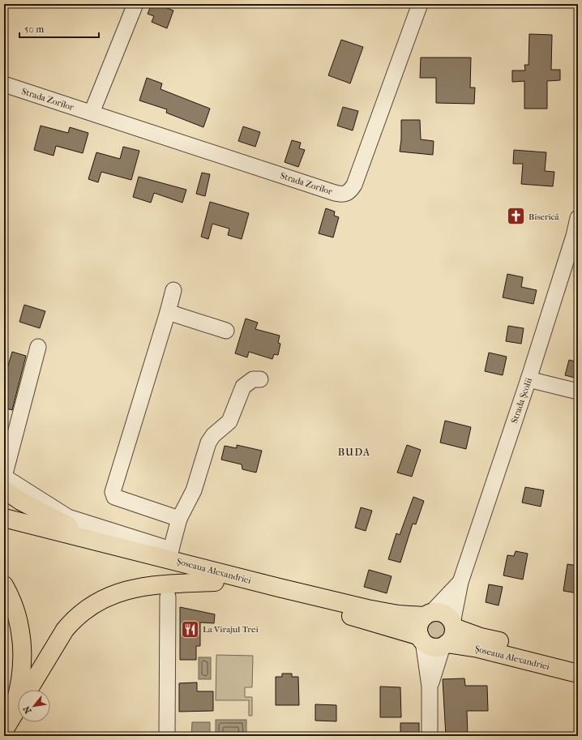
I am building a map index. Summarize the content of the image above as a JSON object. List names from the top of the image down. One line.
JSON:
{"streets":{"highway":["Șoseaua Alexandriei"],"street":["Strada Zorilor","Strada Școlii"]},"crossings":[["Strada Școlii","Șoseaua Alexandriei"]],"districts":["BUDA"],"places":{"church":["Biserică"],"restaurant":["La Virajul Trei"]},"scale_bar":"50 m","north":"bottom left"}
